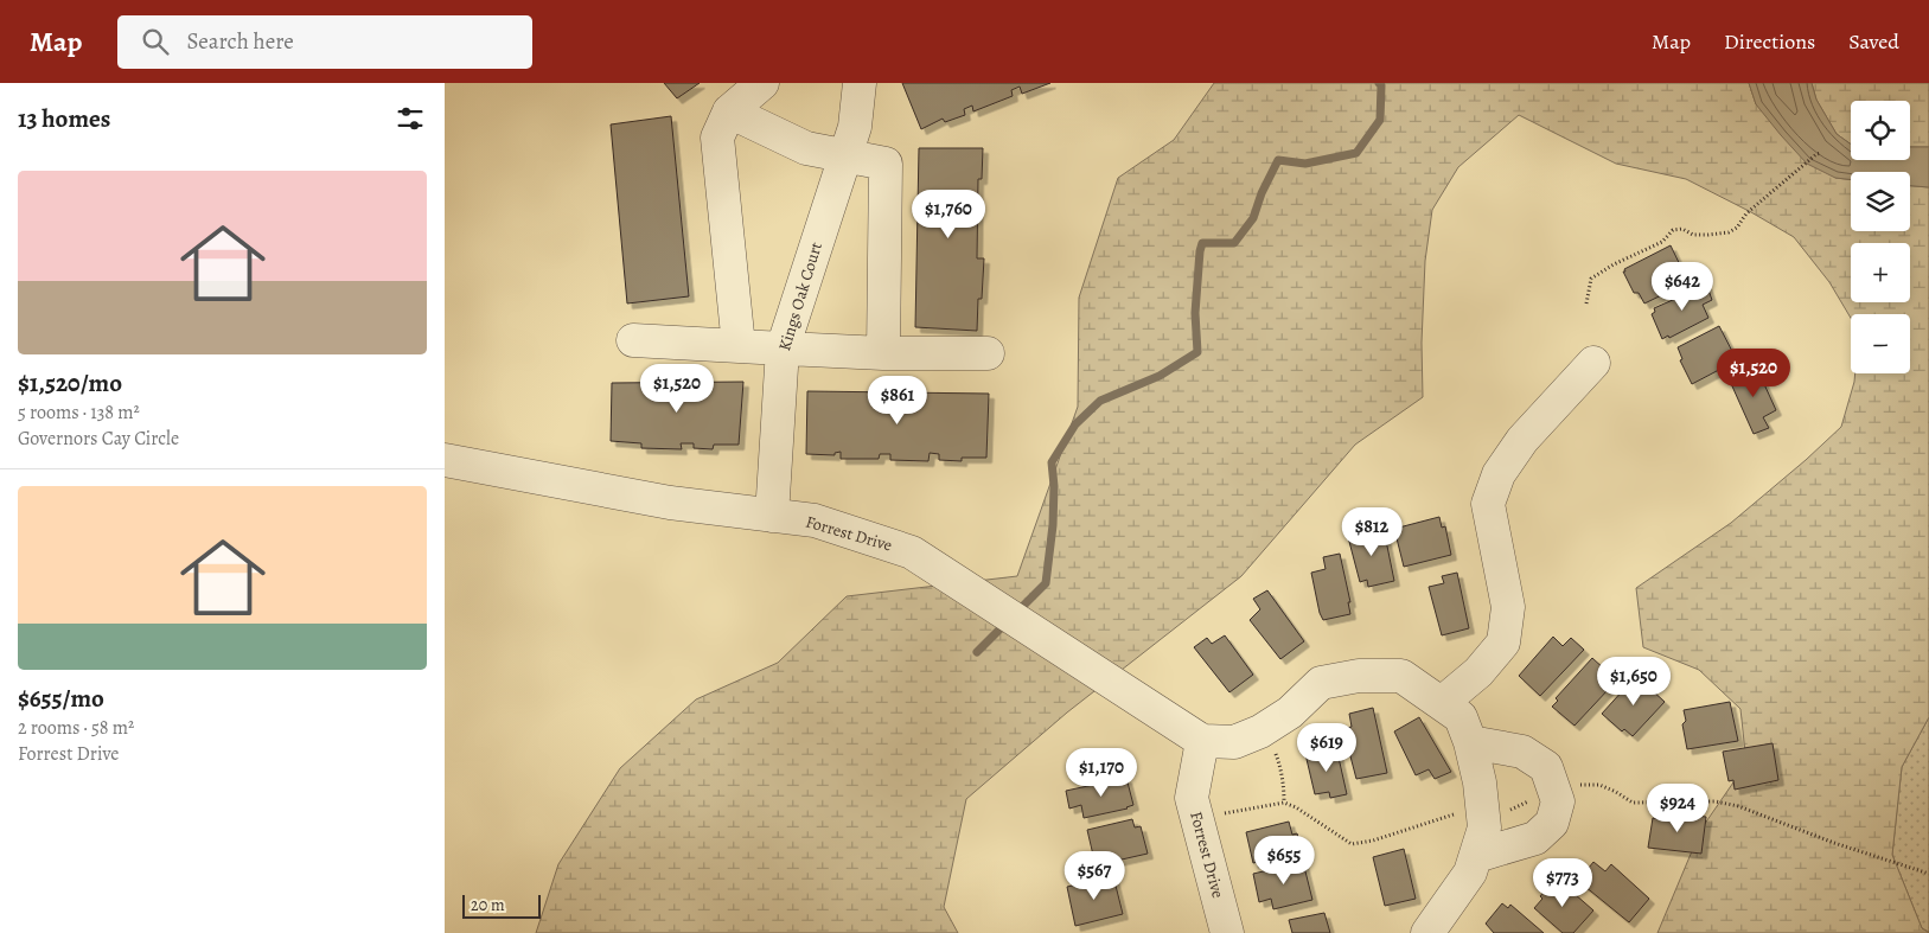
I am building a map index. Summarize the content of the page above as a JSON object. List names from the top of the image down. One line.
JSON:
{"streets":{"street":["Kings Oak Court","Forrest Drive"]},"crossings":[["Kings Oak Court","Forrest Drive"]],"scale_bar":"20 m","page":{"header":"Map","search":"Search here","nav":["Map","Directions","Saved"],"heading":"13 homes","map_buttons":["+","−"],"list":[{"name":"$1,520/mo","note":"5 rooms · 138 m² · Governors Cay Circle"},{"name":"$655/mo","note":"2 rooms · 58 m² · Forrest Drive"}],"price":["$1,760","$642","$1,520","$1,520","$861","$812","$1,650","$619","$1,170","$924","$655","$567","$773"],"scale":"20 m"}}
